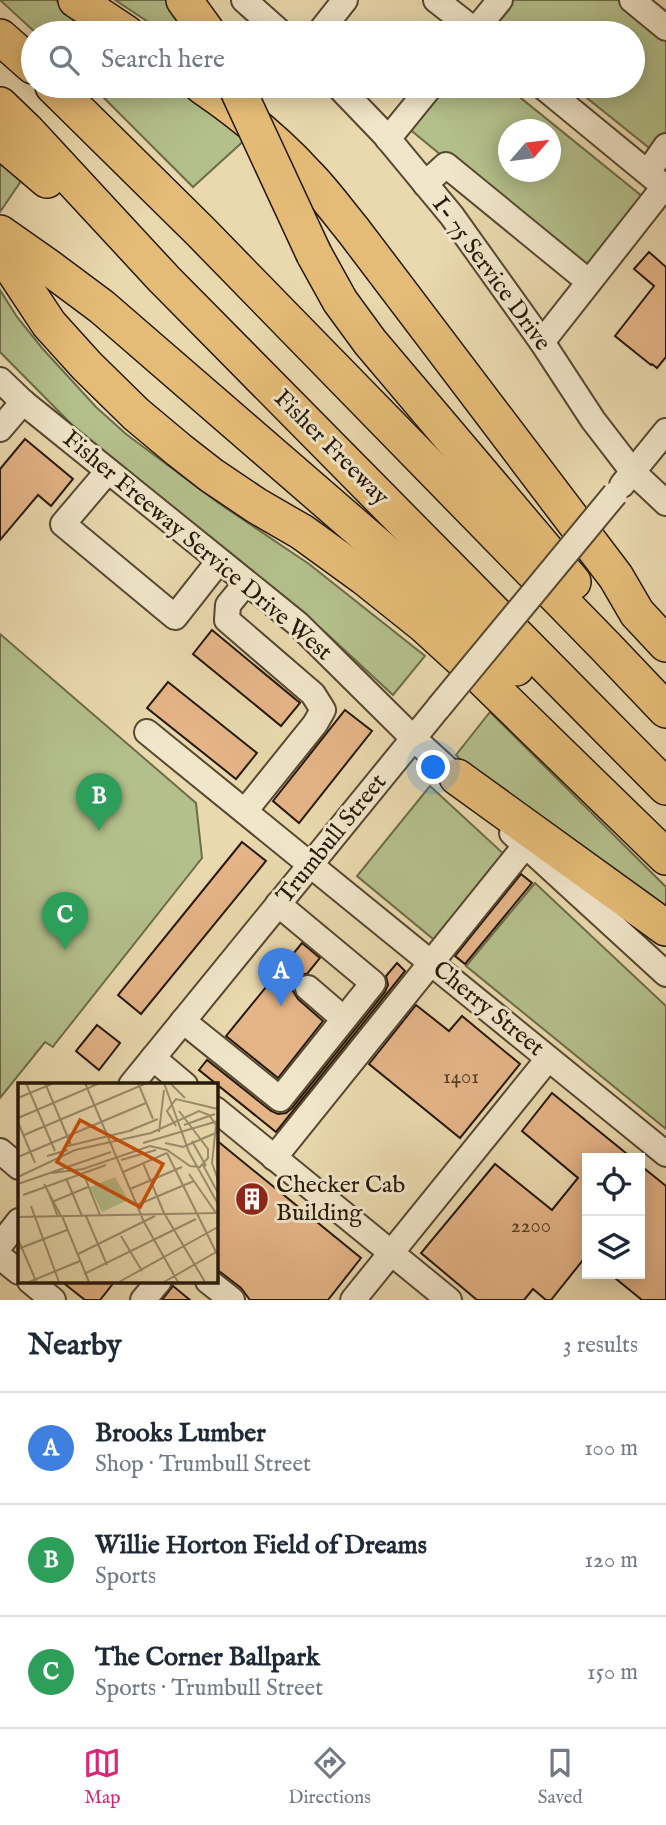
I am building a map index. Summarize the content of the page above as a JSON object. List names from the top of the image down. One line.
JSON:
{"streets":{"highway":["Fisher Freeway"],"street":["I- 75 Service Drive","Fisher Freeway Service Drive West","Trumbull Street","Cherry Street"]},"crossings":[["I- 75 Service Drive","Trumbull Street"],["Fisher Freeway Service Drive West","Trumbull Street"],["Trumbull Street","Cherry Street"]],"places":{"building":["Checker Cab Building"]},"house_numbers":["1401","2200"],"north":"top right","page":{"search":"Search here","pins":["B","C","A"],"heading":["Nearby","3 results"],"list":[{"mark":"A","name":"Brooks Lumber","note":"Shop · Trumbull Street","value":"100 m"},{"mark":"B","name":"Willie Horton Field of Dreams","note":"Sports","value":"120 m"},{"mark":"C","name":"The Corner Ballpark","note":"Sports · Trumbull Street","value":"150 m"}],"nav":["Map","Directions","Saved"]}}
